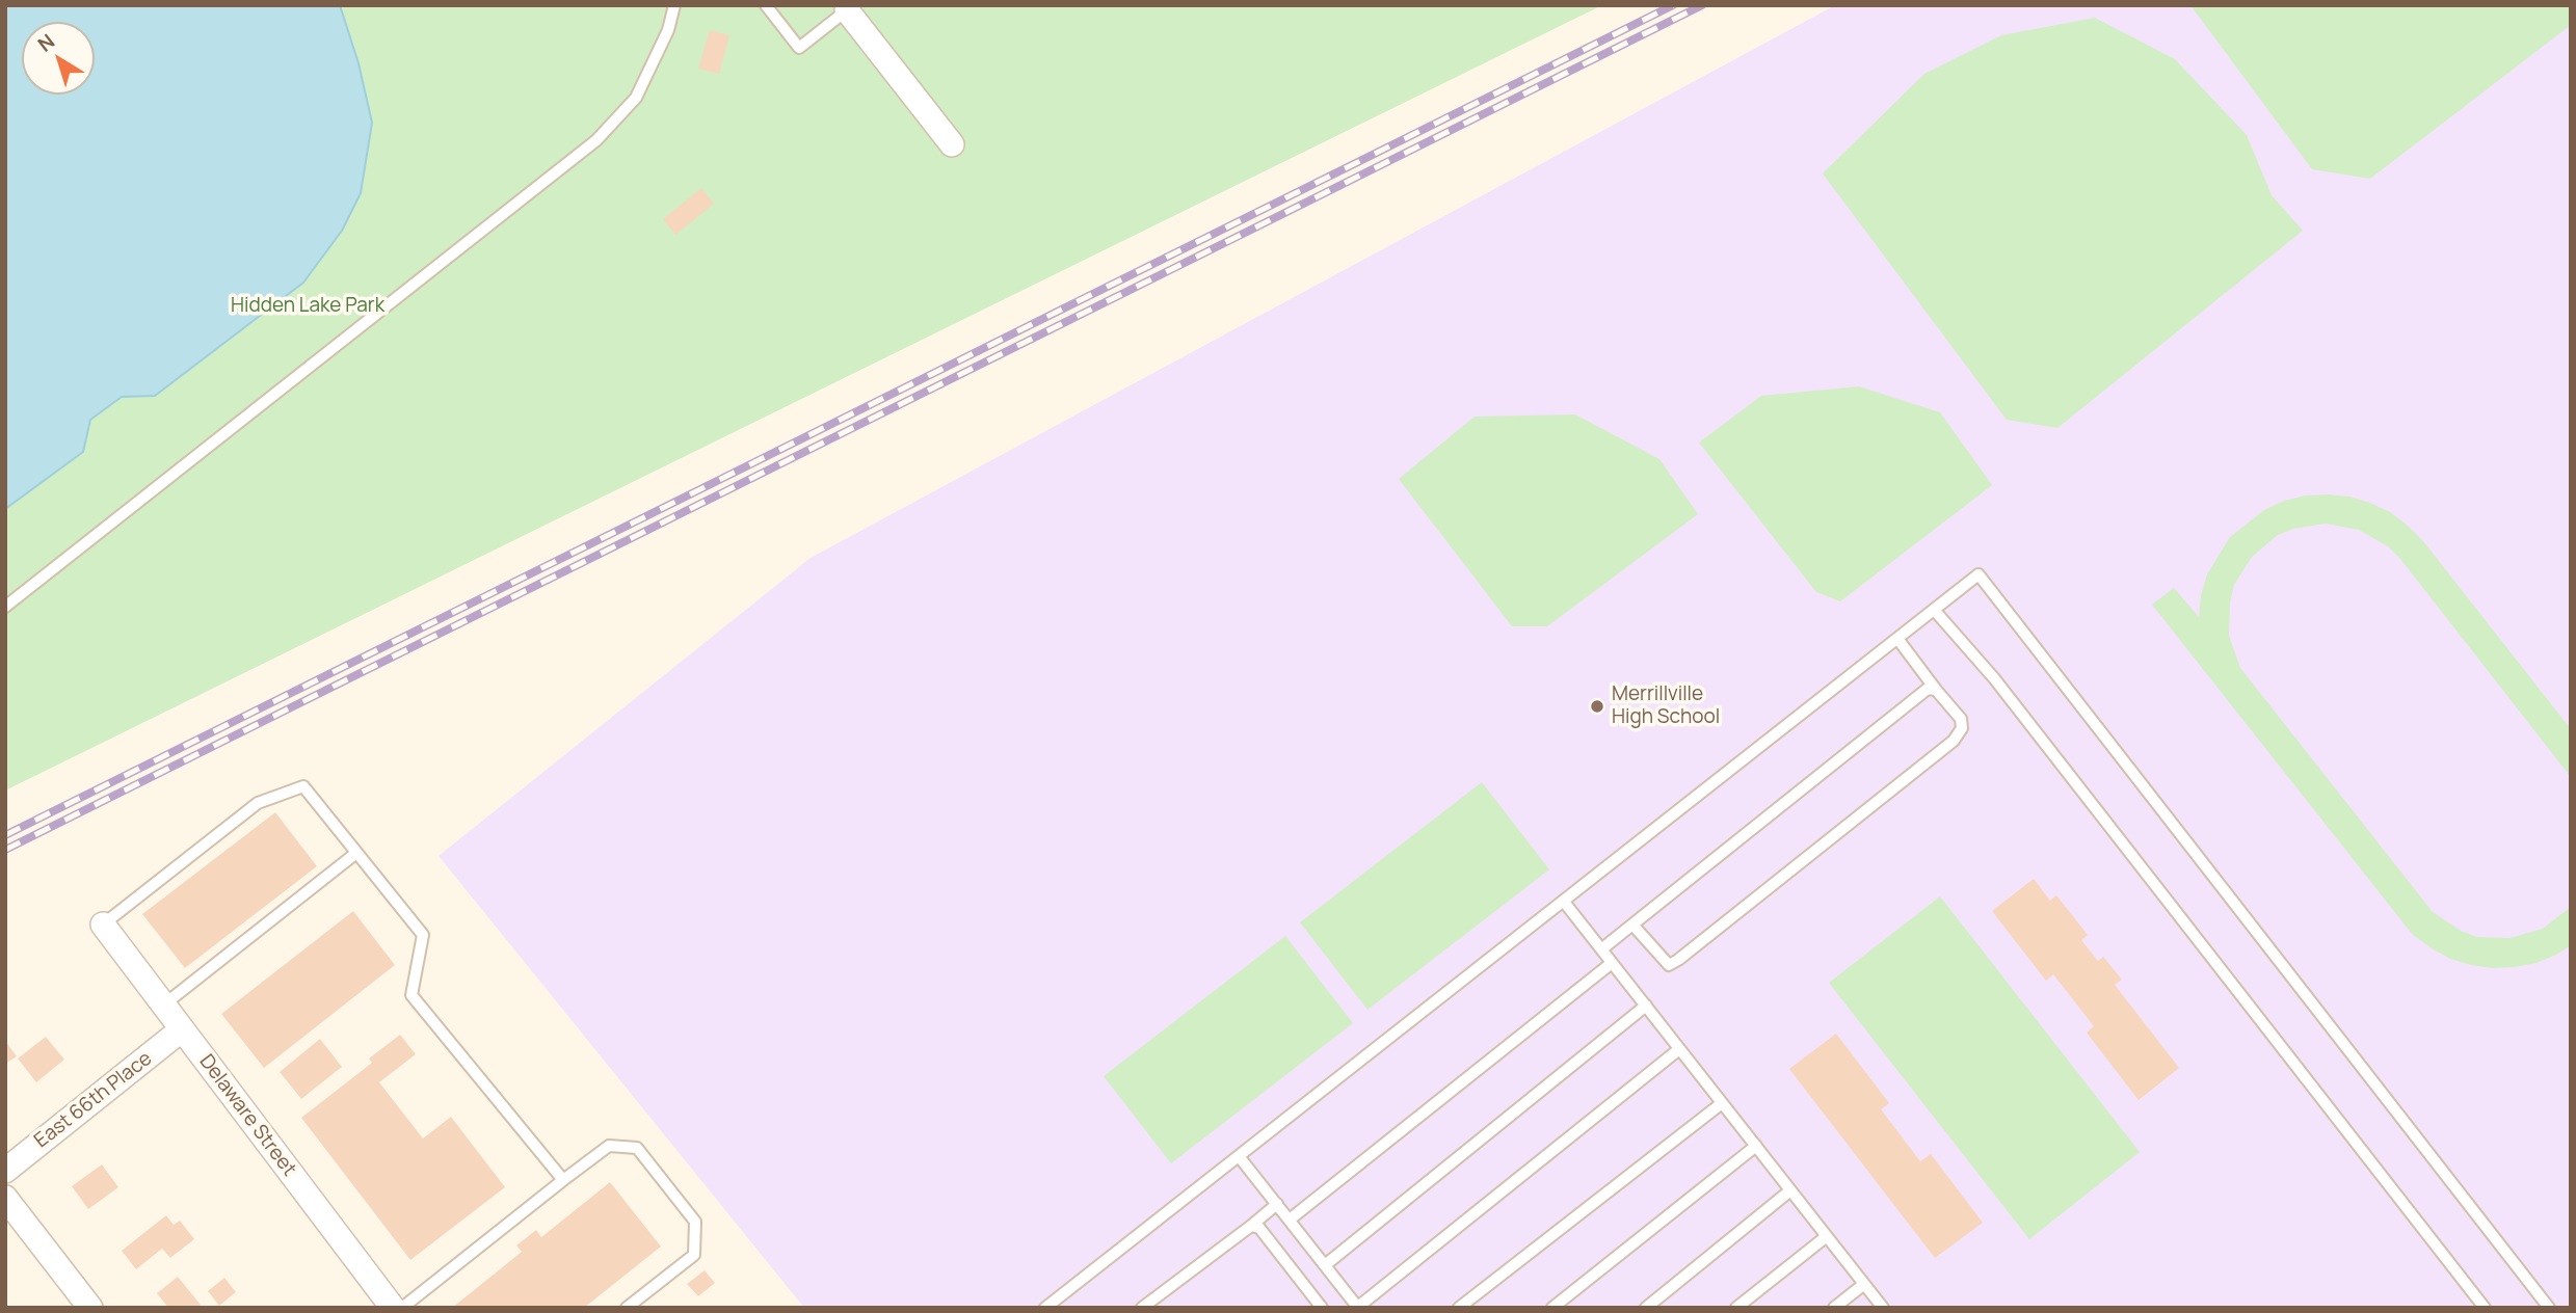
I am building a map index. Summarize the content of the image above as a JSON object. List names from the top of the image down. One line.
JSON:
{"streets":{"street":["East 66th Place","Delaware Street"]},"crossings":[["East 66th Place","Delaware Street"]],"parks":["Hidden Lake Park"],"places":["Merrillville High School"],"north":"top left"}
